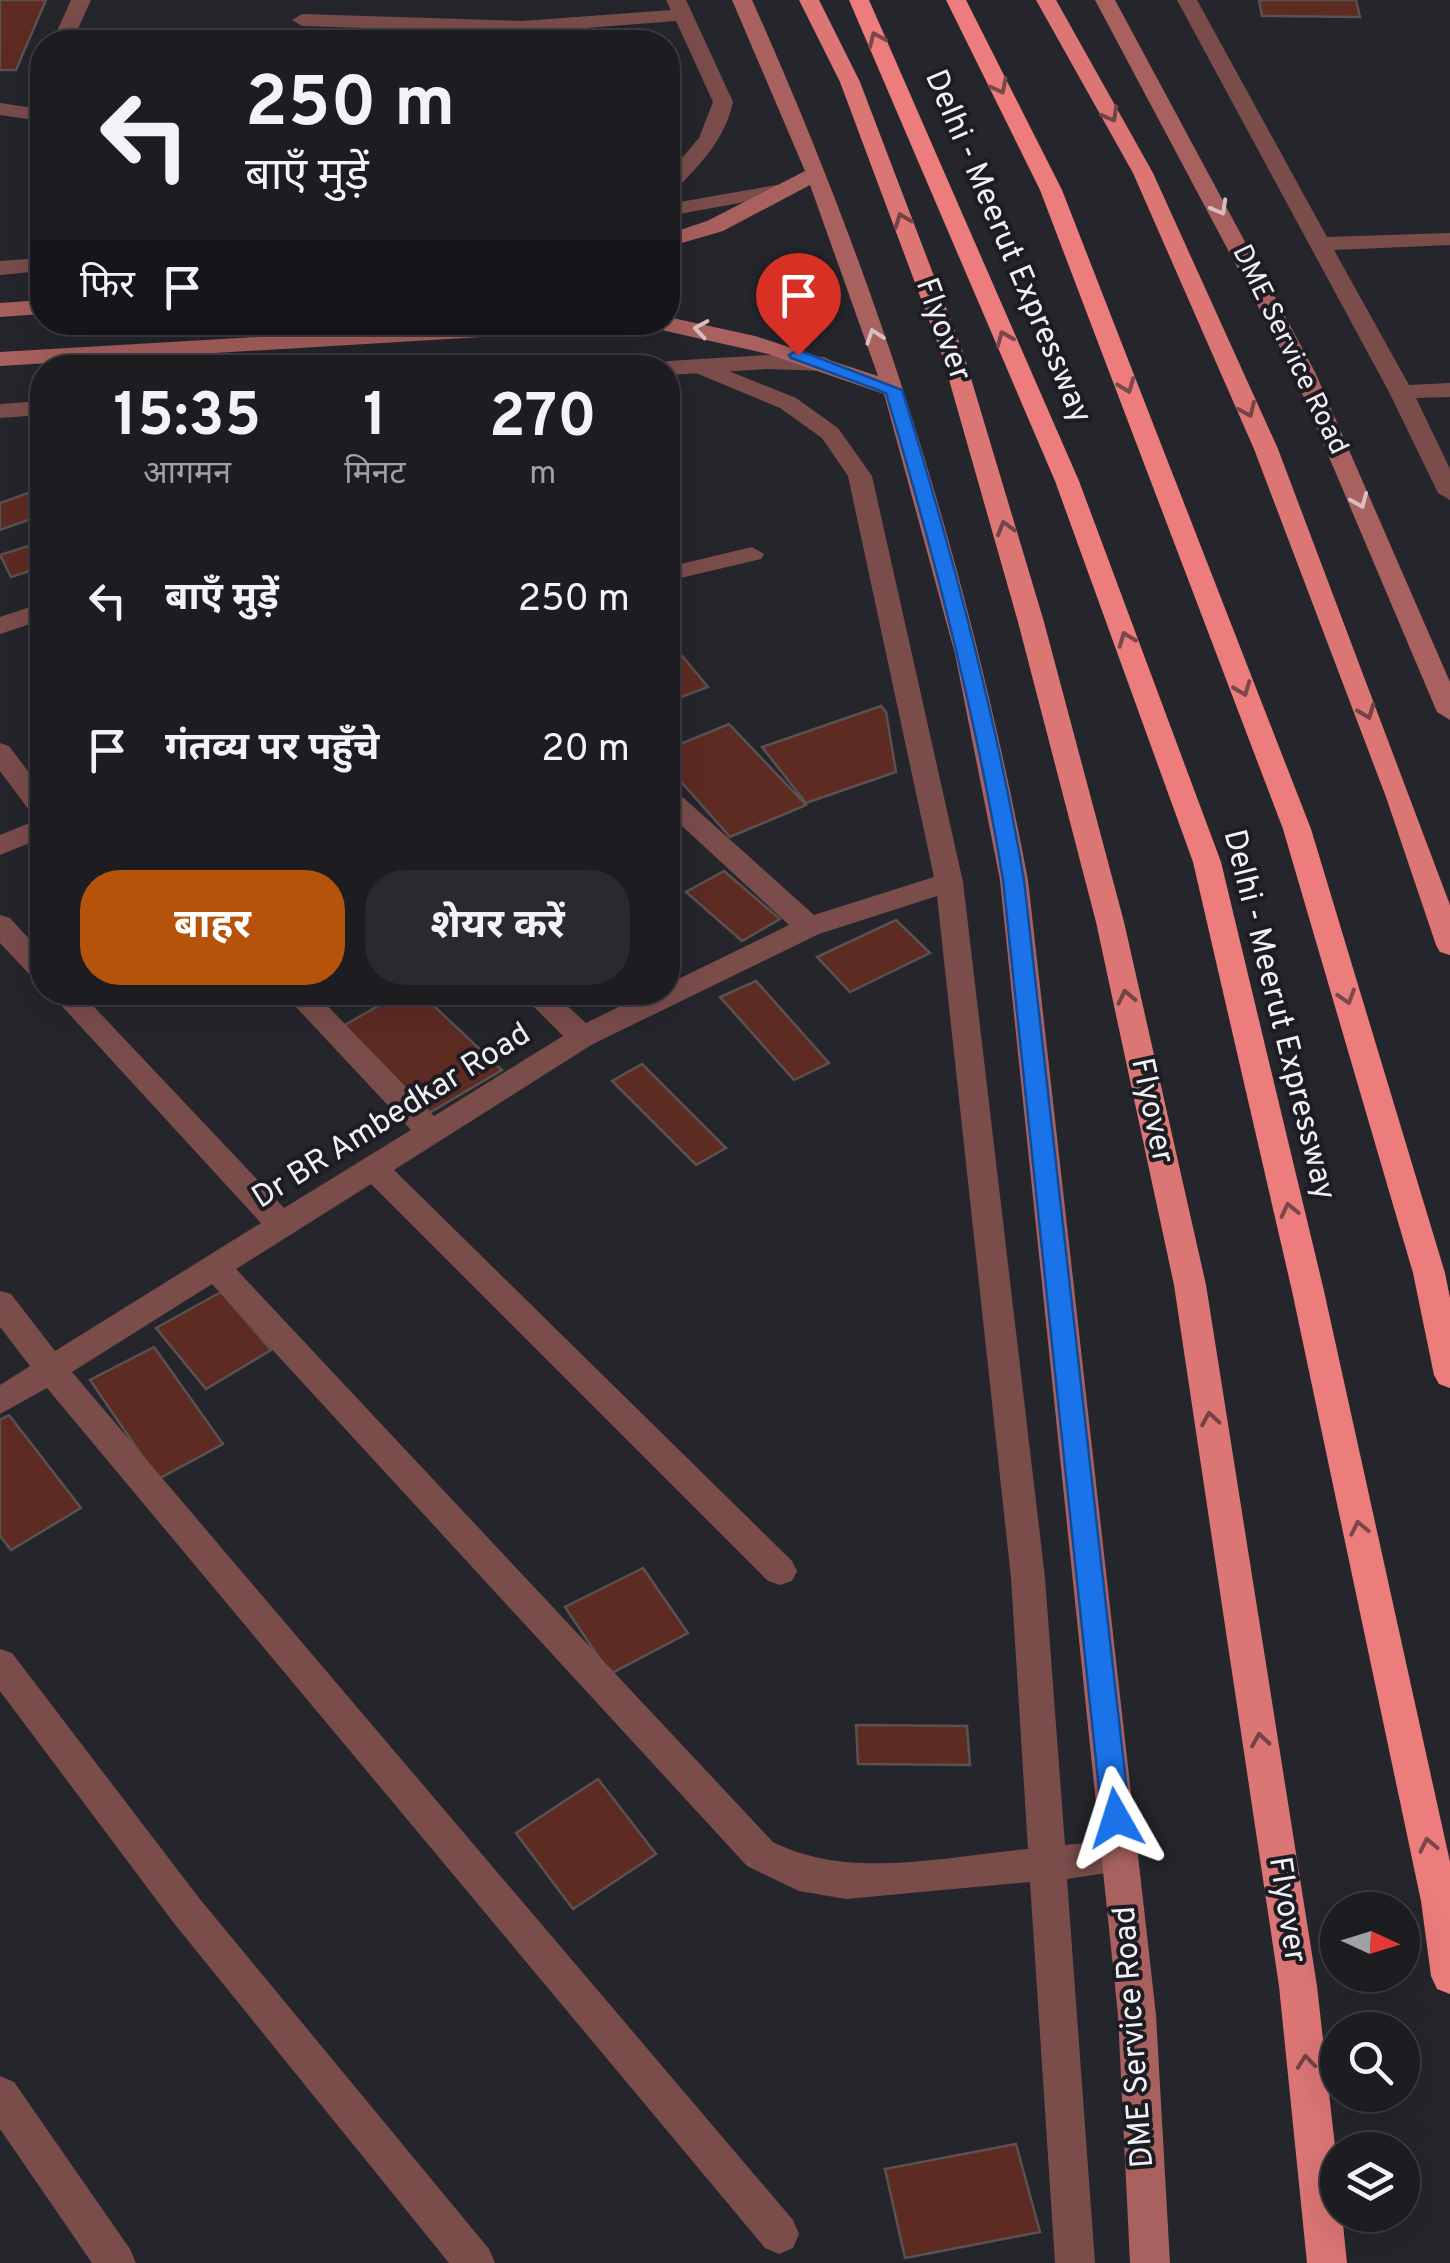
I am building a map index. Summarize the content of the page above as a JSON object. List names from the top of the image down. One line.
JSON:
{"streets":{"highway":["Delhi - Meerut Expressway","Flyover"],"main road":["DME Service Road"],"street":["Dr BR Ambedkar Road"]},"one_way":["Flyover"],"north":"right","page":{"turn":["250 m","बाएँ मुड़ें"],"then":"फिर","eta":["15:35","आगमन","1","मिनट","270","m"],"list":[{"name":"बाएँ मुड़ें","value":"250 m"},{"name":"गंतव्य पर पहुँचे","value":"20 m"}],"buttons":["बाहर","शेयर करें"]}}
